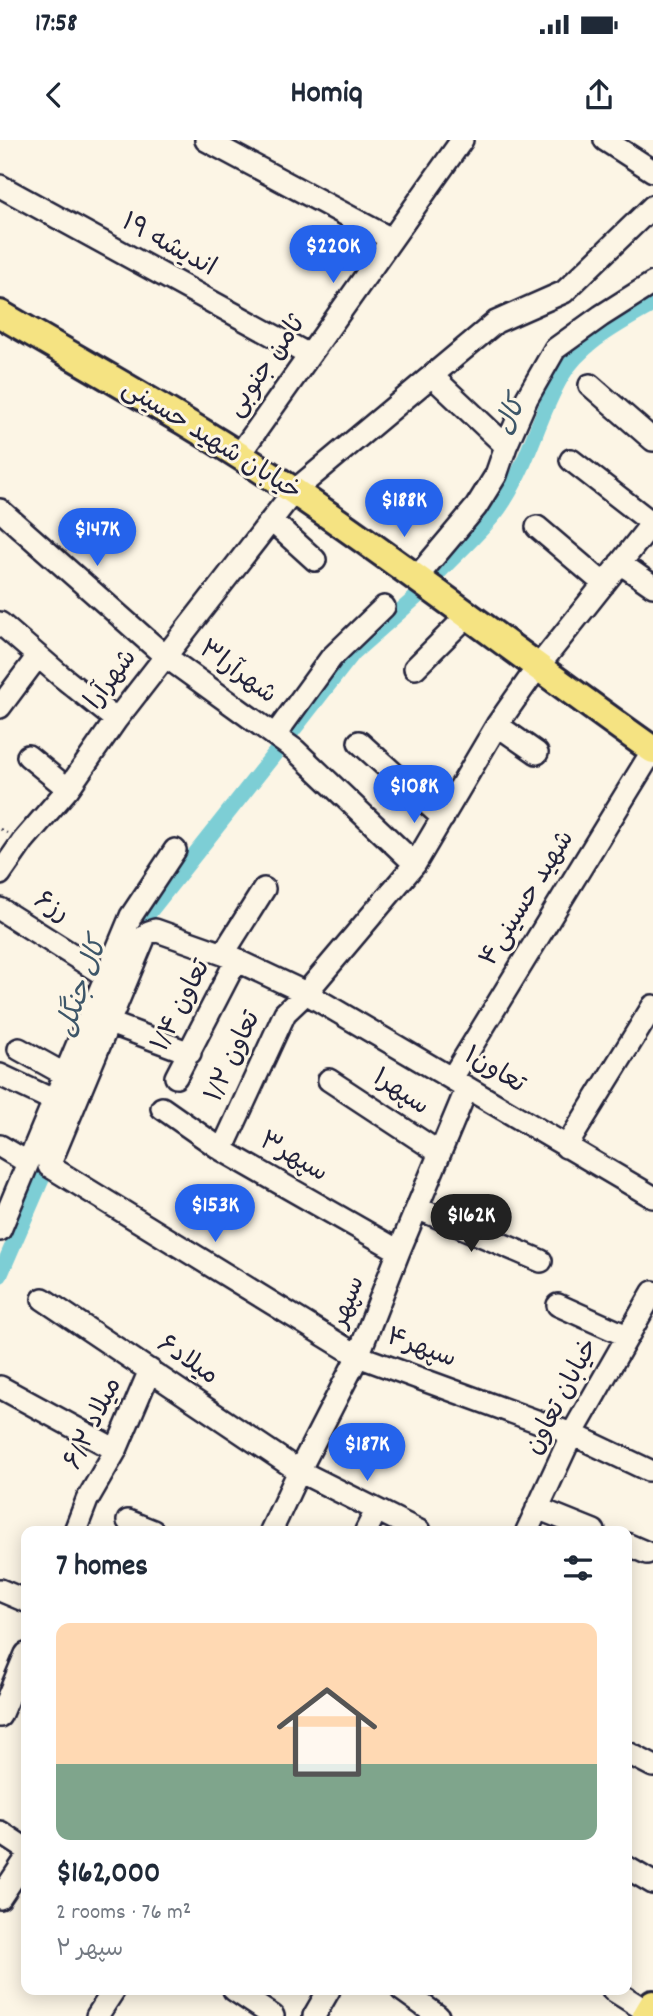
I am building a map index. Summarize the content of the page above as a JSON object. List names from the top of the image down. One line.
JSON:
{"streets":{"main road":["خیابان شهید حسینی"],"street":["اندیشه ۱۹","ثامن جنوبی","شهرآرا۳","شهرآرا","شهید حسینی۴","رز۶","تعاون ۱/۴","تعاون ۱/۲","تعاون۱","سپهر۱","سپهر۳","سپهر","سپهر۴","میلاد۶","خیابان تعاون","میلاد ۶/۲"]},"crossings":[["اندیشه ۱۹","ثامن جنوبی"],["ثامن جنوبی","خیابان شهید حسینی"],["خیابان شهید حسینی","شهرآرا"],["خیابان شهید حسینی","شهید حسینی۴"],["خیابان شهید حسینی","تعاون ۱/۲"],["شهرآرا۳","شهرآرا"],["شهرآرا۳","تعاون ۱/۲"],["شهید حسینی۴","تعاون۱"],["شهید حسینی۴","سپهر"],["تعاون ۱/۴","تعاون۱"],["تعاون ۱/۲","تعاون۱"],["تعاون ۱/۲","سپهر۳"],["تعاون۱","سپهر"],["تعاون۱","سپهر۴"],["سپهر۱","سپهر"],["سپهر۳","سپهر"],["سپهر","سپهر۴"],["سپهر","میلاد۶"],["سپهر۴","خیابان تعاون"],["میلاد۶","میلاد ۶/۲"]],"water":["کال","کال جنگل"],"page":{"status":"17:58","header":"Homiq","price":["$220K","$188K","$147K","$108K","$153K","$162K","$187K"],"heading":"7 homes","list":[{"name":"$162,000","note":"2 rooms · 76 m² · سپهر ۲"}]}}
